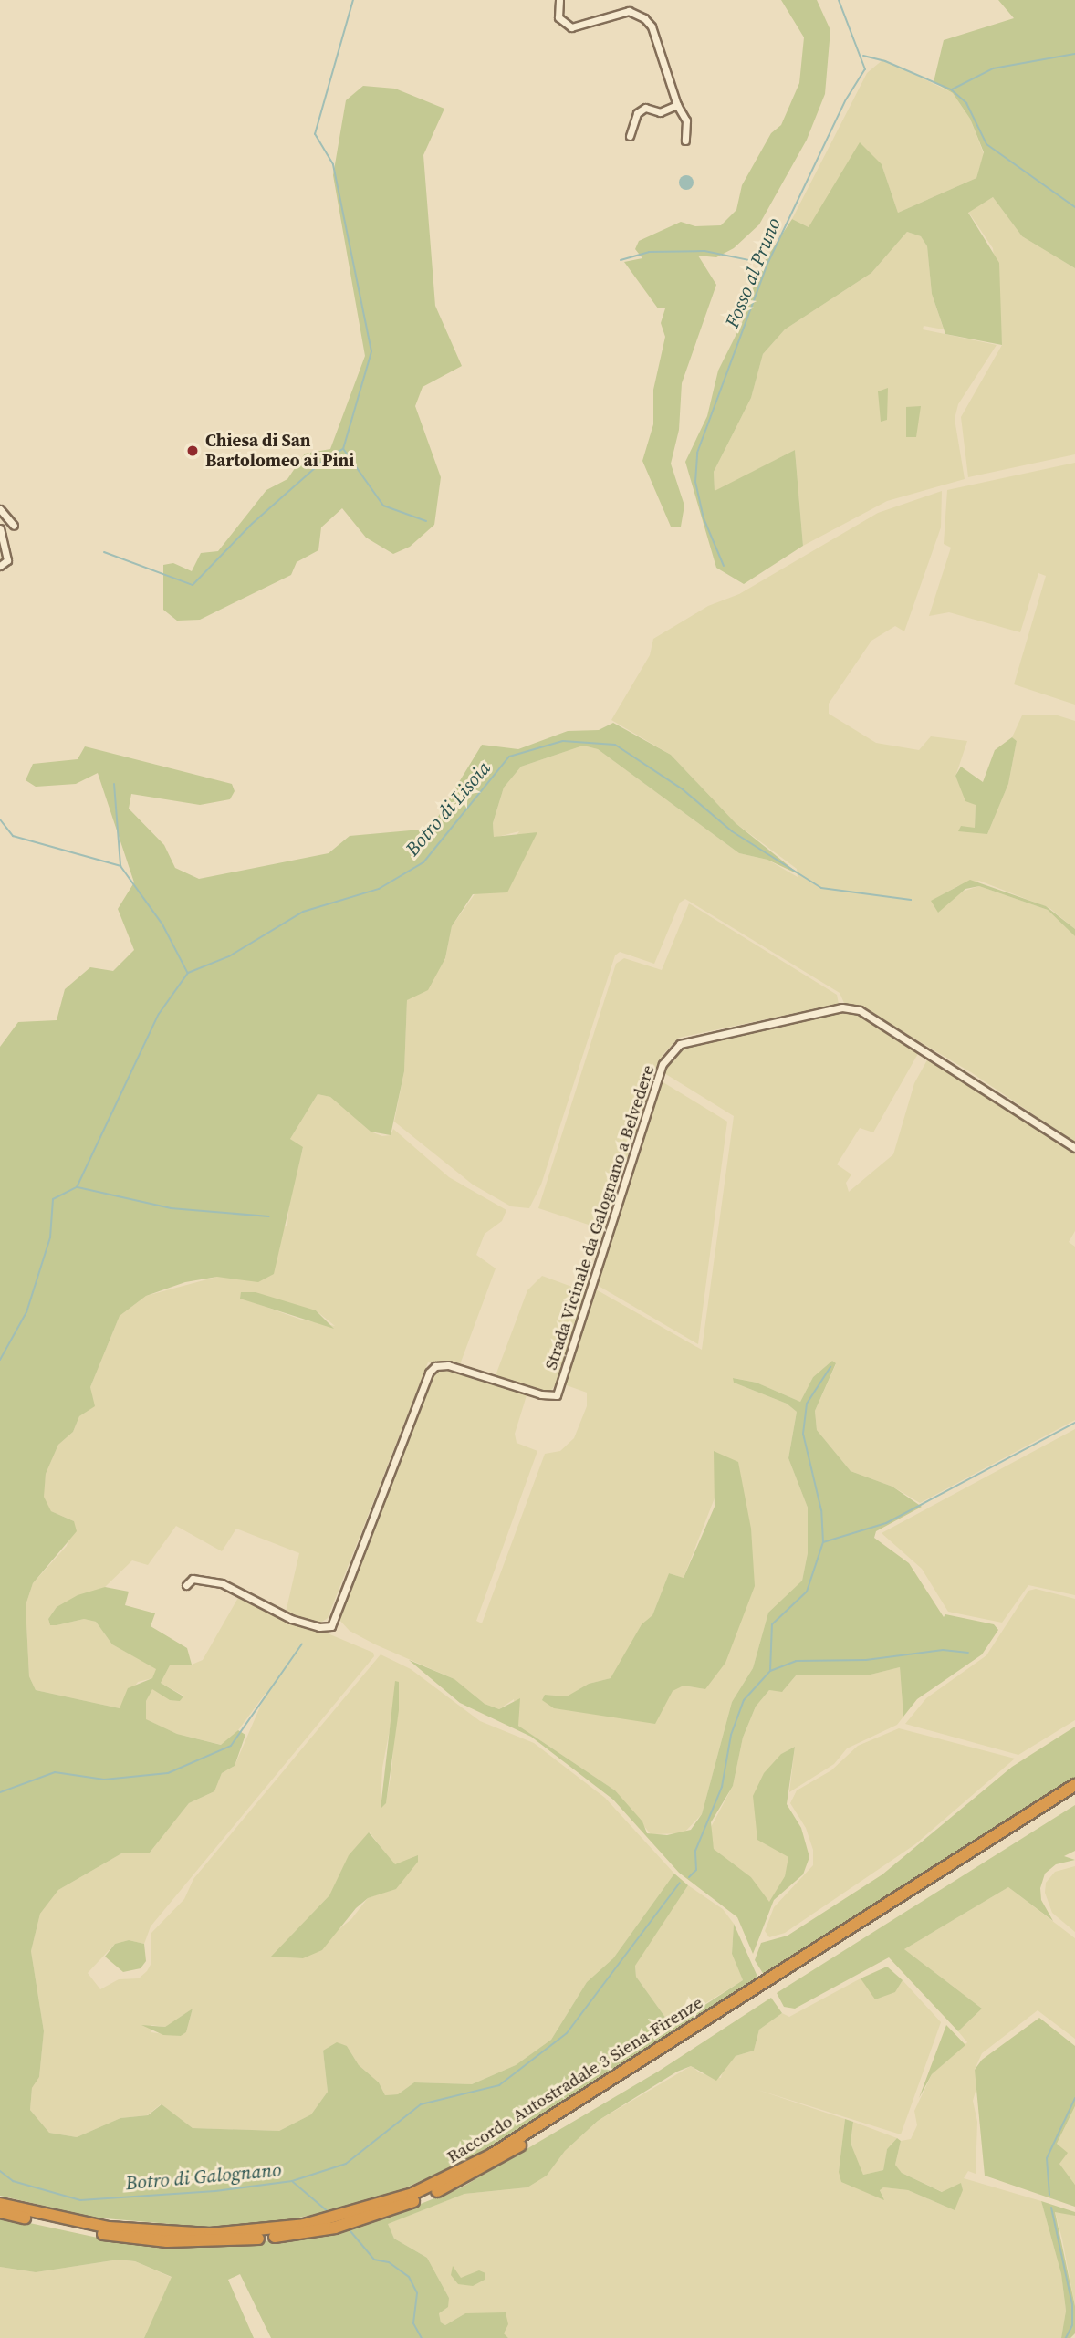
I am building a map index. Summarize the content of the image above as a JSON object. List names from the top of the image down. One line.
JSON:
{"streets":{"highway":["Raccordo Autostradale 3 Siena-Firenze"],"street":["Strada Vicinale da Galognano a Belvedere"]},"water":["Fosso al Pruno","Botro di Lisoia","Botro di Galognano"],"places":["Chiesa di San Bartolomeo ai Pini"]}
